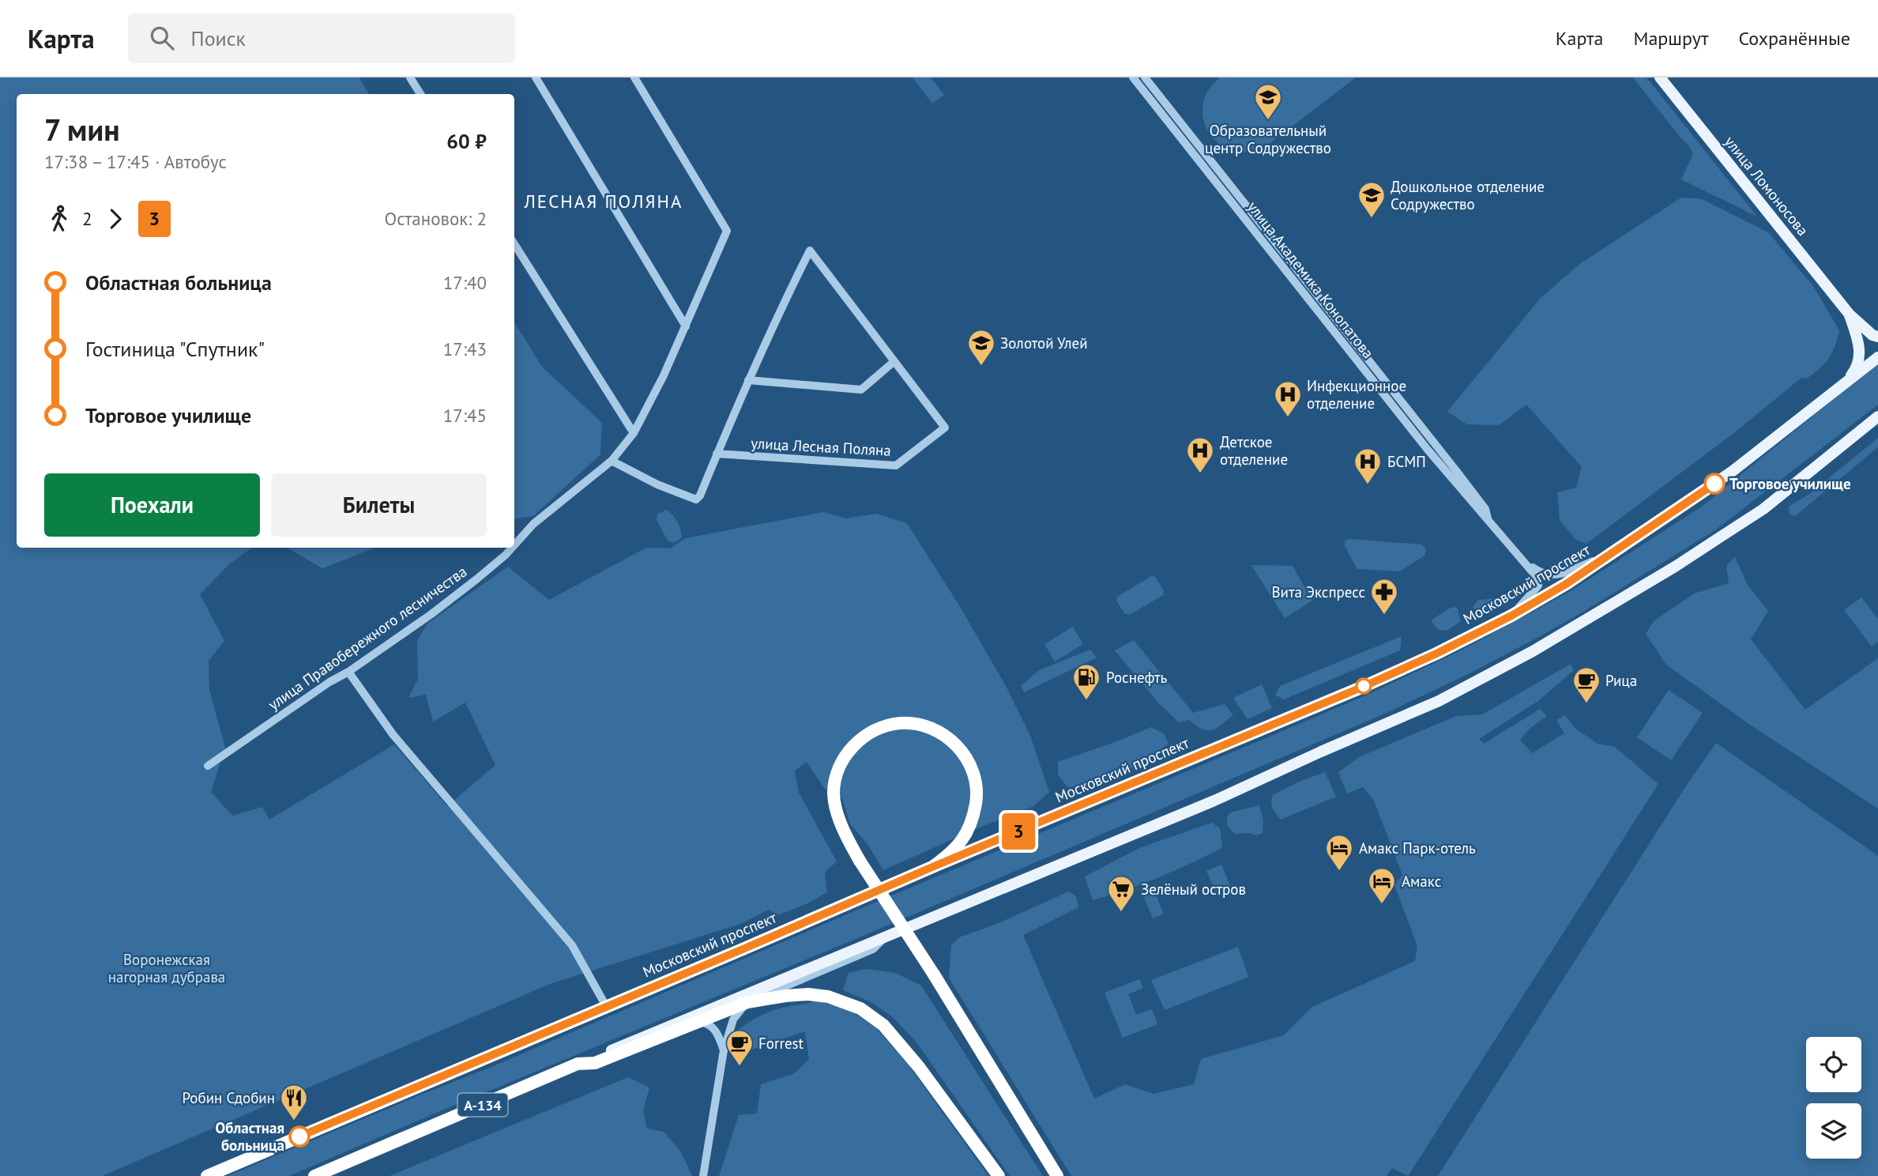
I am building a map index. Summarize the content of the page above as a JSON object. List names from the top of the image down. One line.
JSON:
{"streets":{"highway":["Московский проспект","А-134"],"main road":["улица Ломоносова"],"street":["улица Академика Конопатова","улица Лесная Поляна","улица Правобережного лесничества"]},"crossings":[["улица Ломоносова","Московский проспект"]],"districts":["ЛЕСНАЯ ПОЛЯНА"],"parks":["Воронежская нагорная дубрава"],"places":{"school or university":["Образовательный центр Содружество","Дошкольное отделение Содружество","Золотой Улей"],"hospital":["Инфекционное отделение","Детское отделение","БСМП"],"other":["Торговое училище","Областная больница"],"pharmacy":["Вита Экспресс"],"fuel station":["Роснефть"],"cafe":["Рица","Forrest"],"hotel":["Амакс Парк-отель","Амакс"],"supermarket":["Зелёный остров"],"restaurant":["Робин Сдобин"]},"lines":["bus line 3"],"page":{"header":"Карта","search":"Поиск","nav":["Карта","Маршрут","Сохранённые"],"on_map":"3","heading":["7 мин","17:38 – 17:45 · Автобус","60 ₽"],"legs":["2","3","Остановок: 2"],"list":[{"name":"Областная больница","value":"17:40"},{"name":"Гостиница \"Спутник\"","value":"17:43"},{"name":"Торговое училище","value":"17:45"}],"buttons":["Поехали","Билеты"]}}
